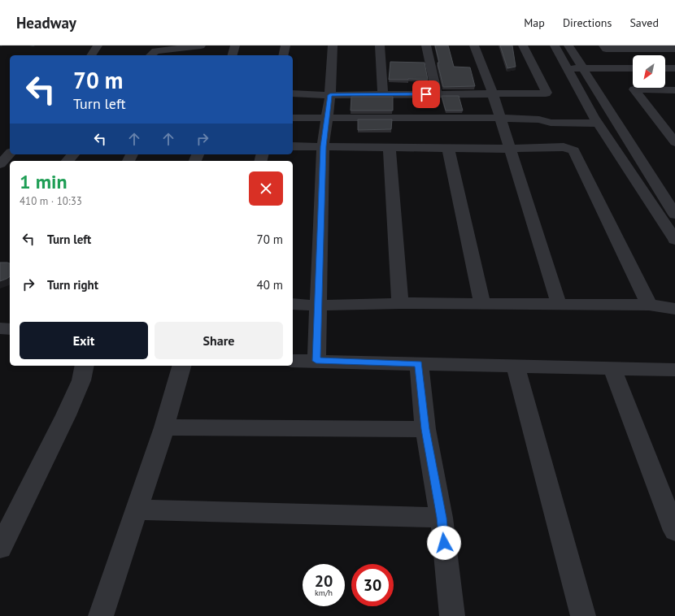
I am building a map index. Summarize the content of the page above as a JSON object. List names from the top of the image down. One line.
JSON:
{"north":"bottom left","page":{"header":"Headway","nav":["Map","Directions","Saved"],"turn":["70 m","Turn left"],"heading":["1 min","410 m · 10:33"],"list":[{"name":"Turn left","value":"70 m"},{"name":"Turn right","value":"40 m"}],"buttons":["Exit","Share"],"speed":"20 km/h","limit":"30"}}
